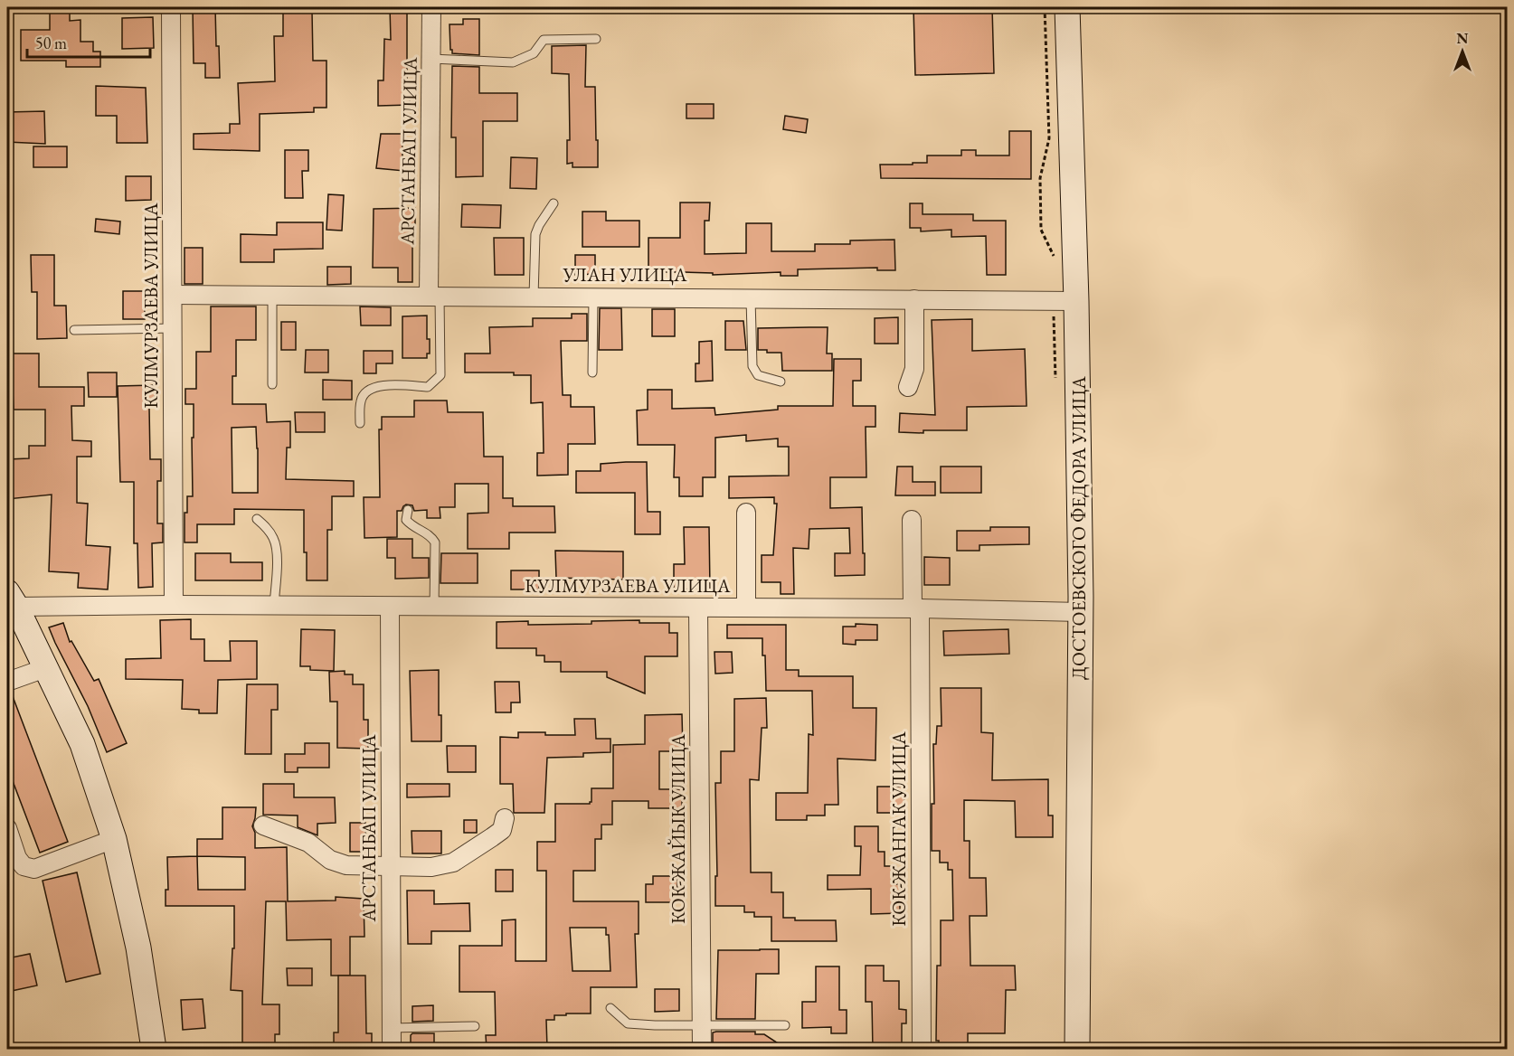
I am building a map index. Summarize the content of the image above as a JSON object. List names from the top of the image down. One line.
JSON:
{"streets":{"main road":["ДОСТОЕВСКОГО ФЕДОРА УЛИЦА"],"street":["АРСТАНБАП УЛИЦА","УЛАН УЛИЦА","КУЛМУРЗАЕВА УЛИЦА","КОК-ЖАЙЫК УЛИЦА","КОК-ЖАНГАК УЛИЦА"]},"crossings":[["АРСТАНБАП УЛИЦА","УЛАН УЛИЦА"],["АРСТАНБАП УЛИЦА","КУЛМУРЗАЕВА УЛИЦА"],["УЛАН УЛИЦА","КУЛМУРЗАЕВА УЛИЦА"],["УЛАН УЛИЦА","ДОСТОЕВСКОГО ФЕДОРА УЛИЦА"],["КУЛМУРЗАЕВА УЛИЦА","ДОСТОЕВСКОГО ФЕДОРА УЛИЦА"],["КУЛМУРЗАЕВА УЛИЦА","КОК-ЖАЙЫК УЛИЦА"],["КУЛМУРЗАЕВА УЛИЦА","КОК-ЖАНГАК УЛИЦА"]],"scale_bar":"50 m","north":"top"}
